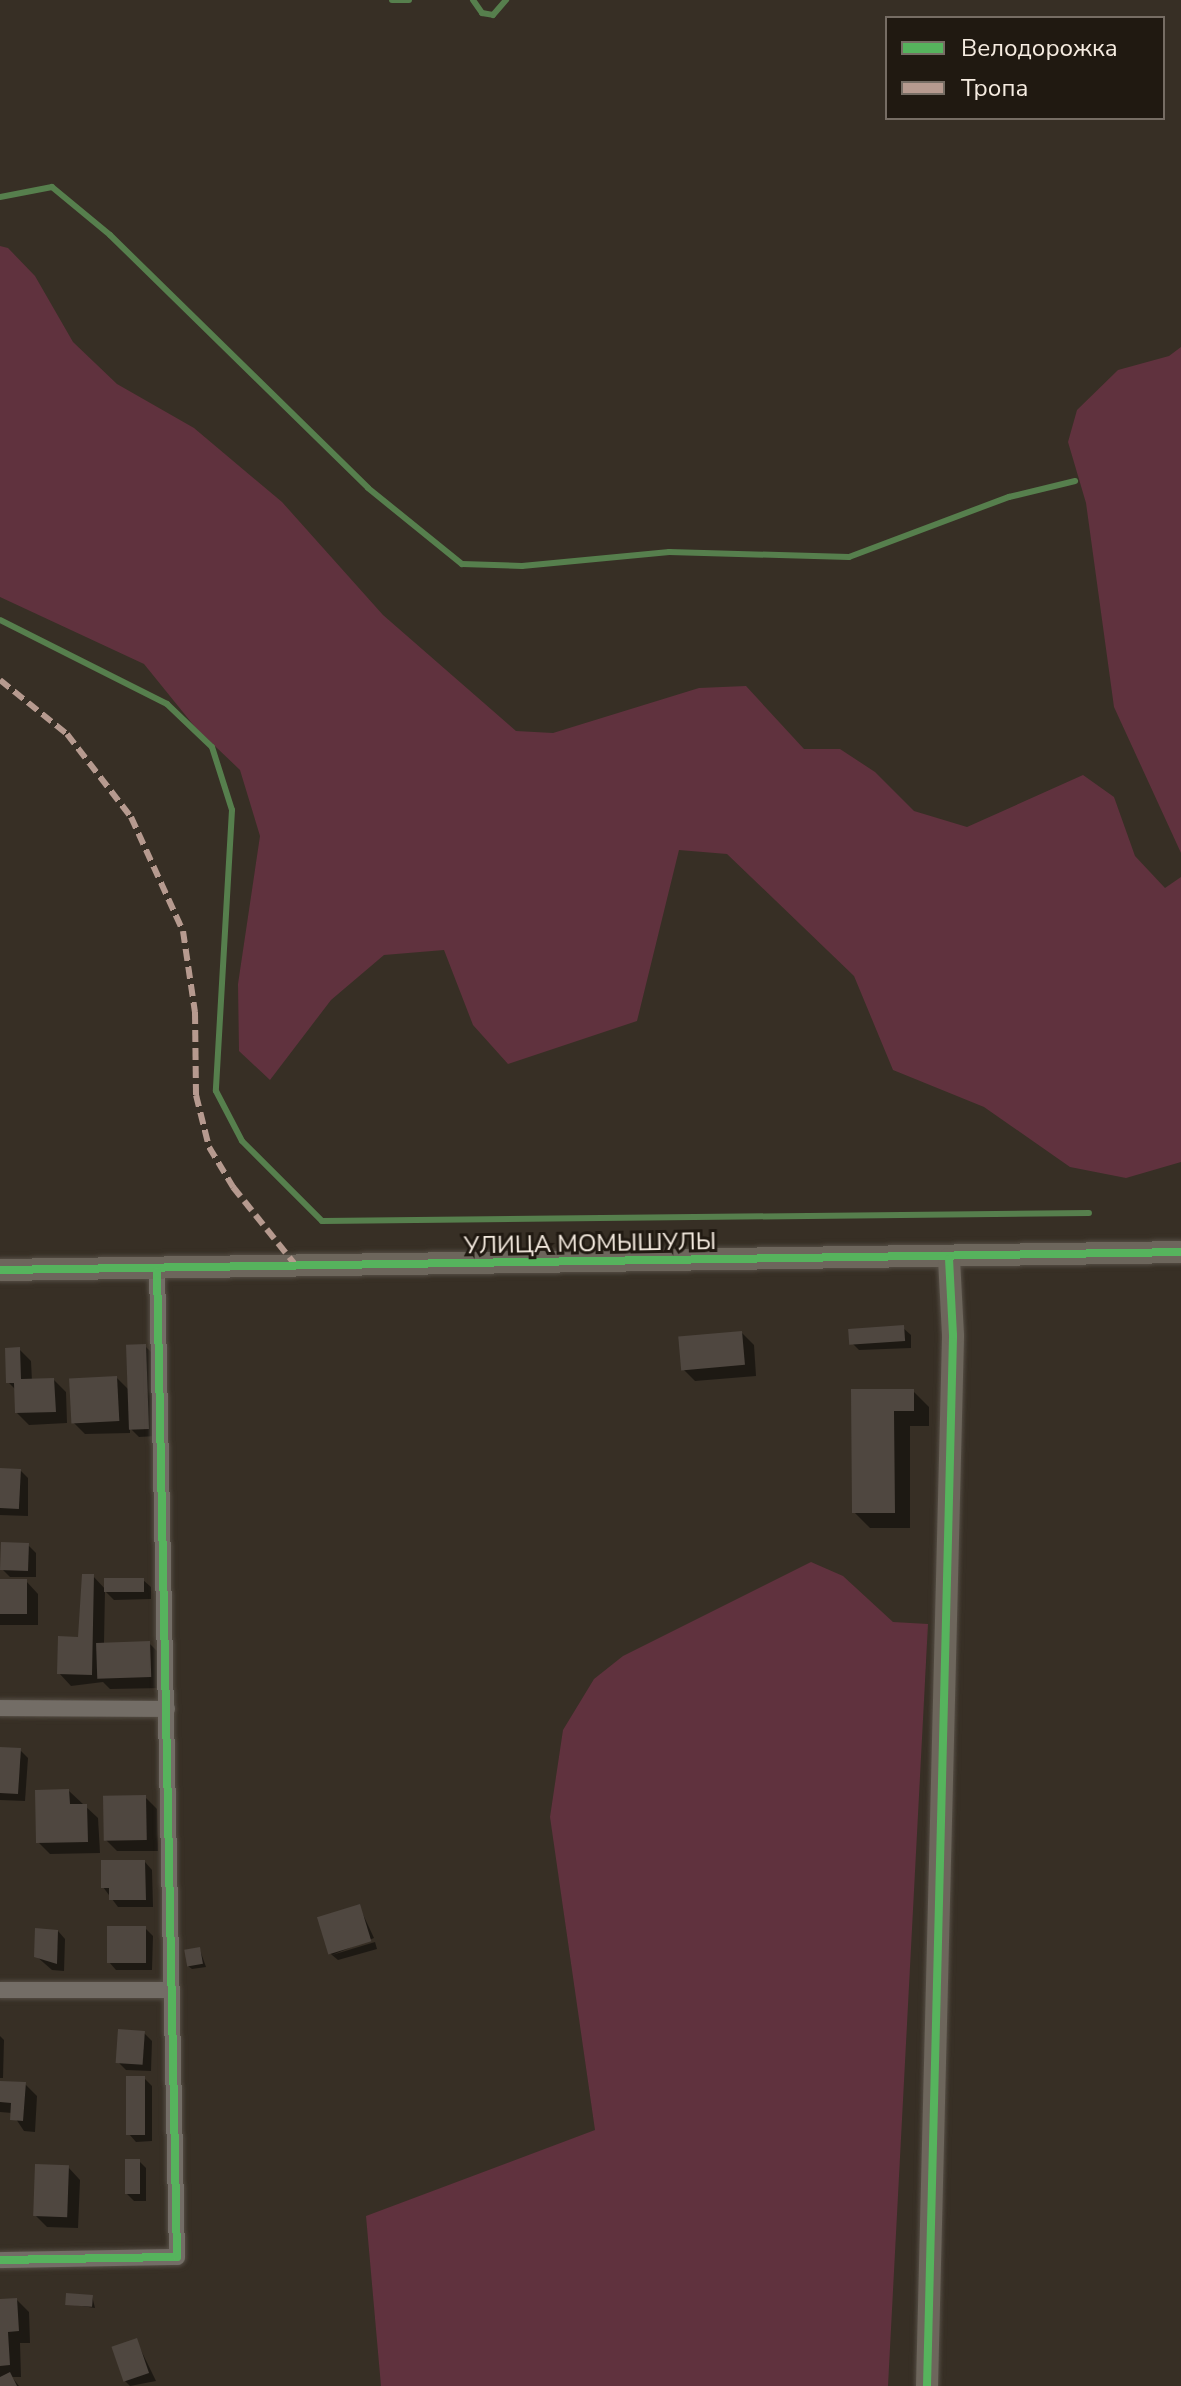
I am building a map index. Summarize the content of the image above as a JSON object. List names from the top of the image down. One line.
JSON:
{"streets":{"street":["УЛИЦА МОМЫШУЛЫ"]},"legend":["Велодорожка","Тропа"]}
